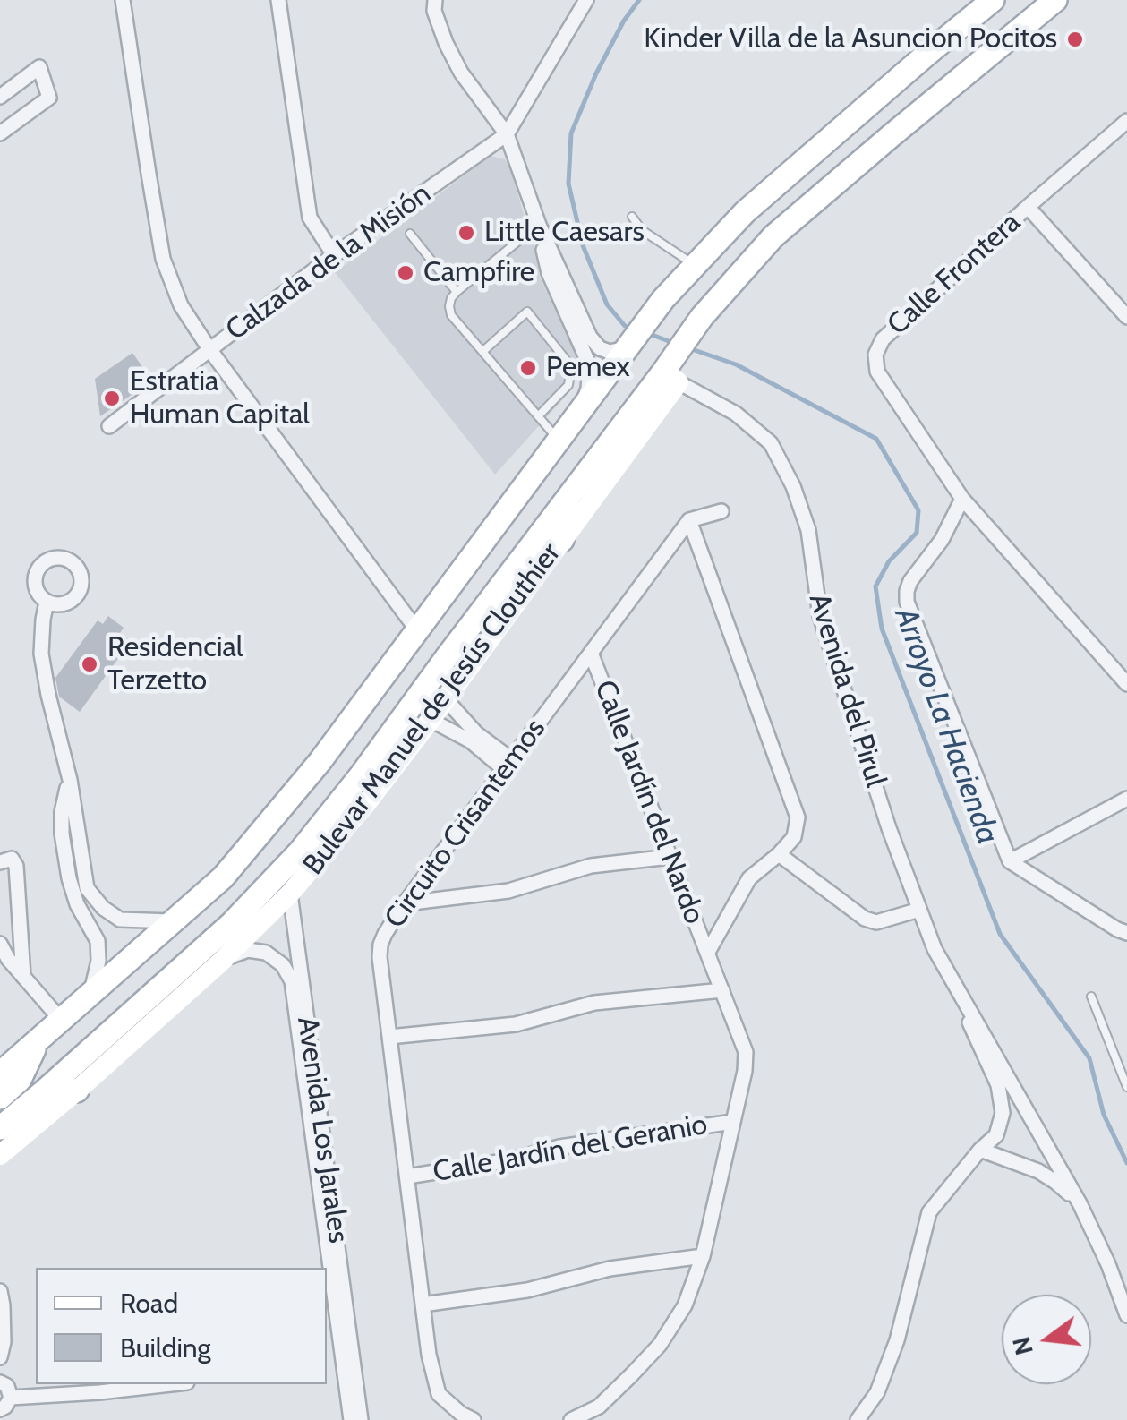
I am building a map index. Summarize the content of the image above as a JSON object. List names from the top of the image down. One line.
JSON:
{"streets":{"street":["Calzada de la Misión","Calle Frontera","Avenida del Pirul","Bulevar Manuel de Jesús Clouthier","Calle Jardín del Nardo","Circuito Crisantemos","Avenida Los Jarales","Calle Jardín del Geranio"]},"crossings":[["Avenida del Pirul","Bulevar Manuel de Jesús Clouthier"],["Bulevar Manuel de Jesús Clouthier","Avenida Los Jarales"],["Calle Jardín del Nardo","Circuito Crisantemos"],["Circuito Crisantemos","Calle Jardín del Geranio"]],"water":["Arroyo La Hacienda"],"places":["Kinder Villa de la Asuncion Pocitos","Little Caesars","Campfire","Pemex","Estratia Human Capital","Residencial Terzetto"],"legend":["Road","Building"],"north":"left"}
